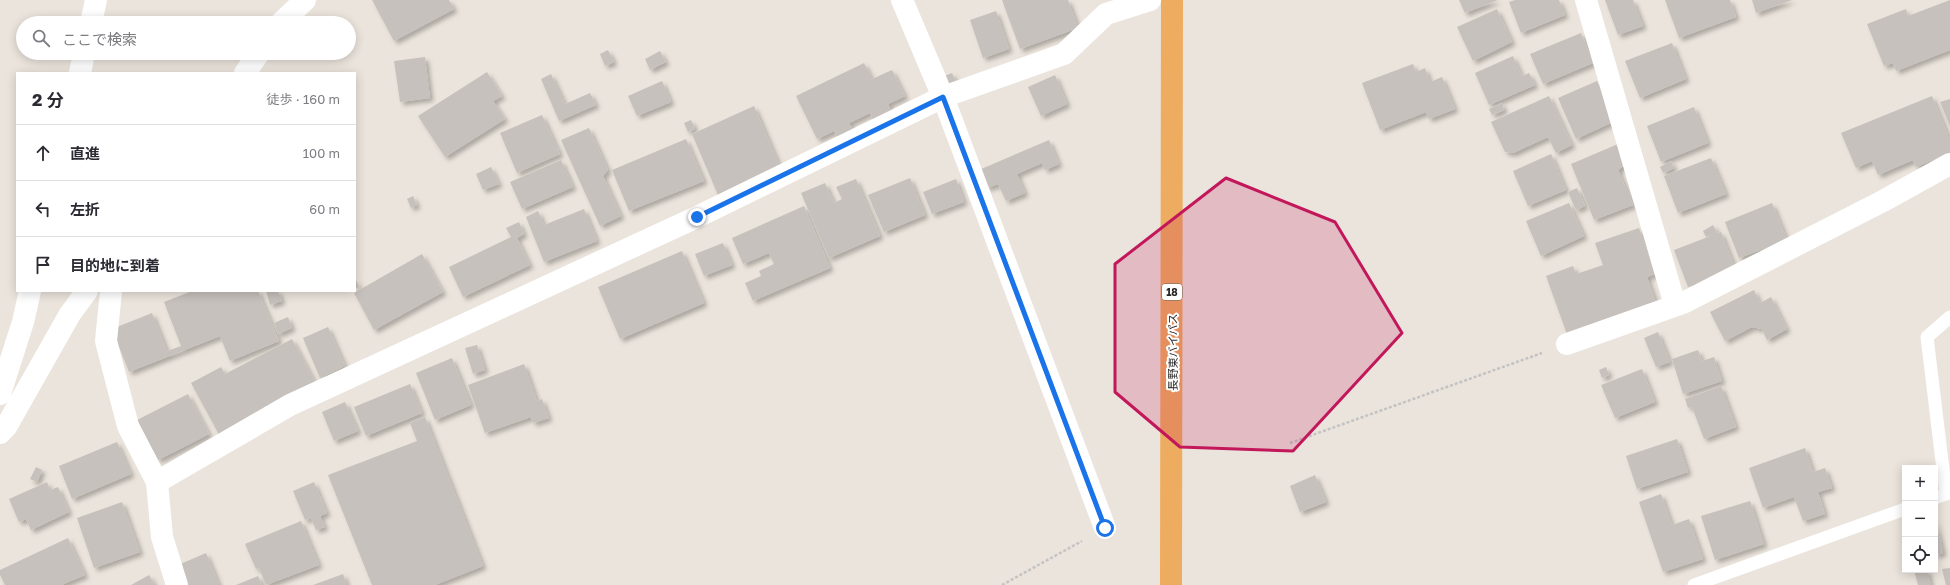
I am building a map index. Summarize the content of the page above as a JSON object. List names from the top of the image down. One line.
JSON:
{"streets":{"highway":["18","長野東バイパス"]},"page":{"search":"ここで検索","heading":["2 分","徒歩 · 160 m"],"list":[["直進","100 m"],["左折","60 m"],"目的地に到着"],"map_buttons":["+","−"]}}
